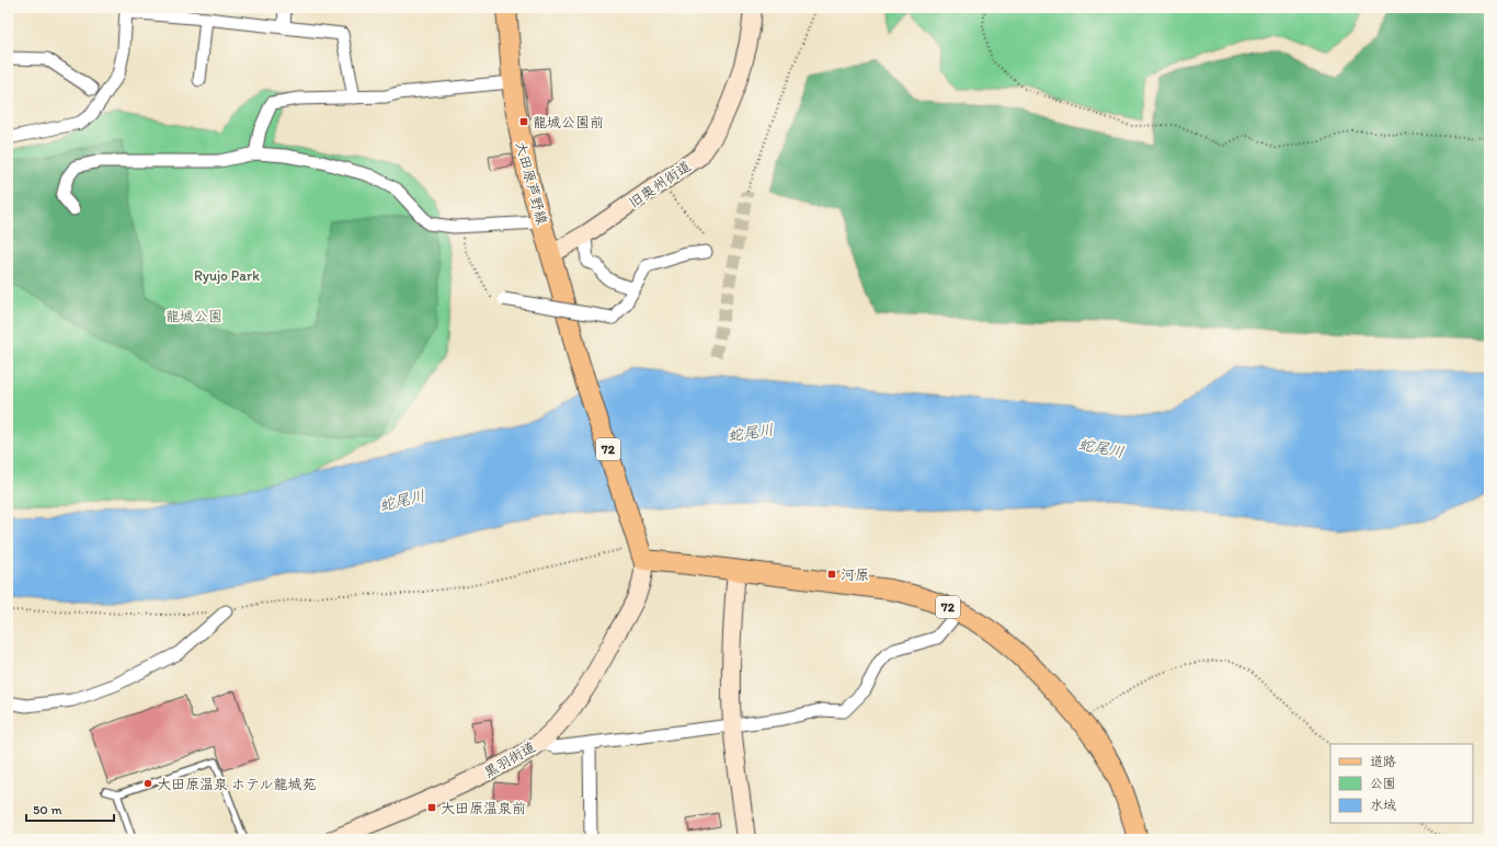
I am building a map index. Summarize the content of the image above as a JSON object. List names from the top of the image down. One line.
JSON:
{"streets":{"main road":["大田原芦野線","72"],"street":["旧奥州街道","黒羽街道"]},"crossings":[["大田原芦野線","旧奥州街道"],["大田原芦野線","72"],["旧奥州街道","72"],["72","黒羽街道"]],"water":["蛇尾川"],"parks":["Ryujo Park","龍城公園"],"places":{"transit":["龍城公園前","河原","大田原温泉前"],"other":["大田原温泉 ホテル龍城苑"]},"legend":["道路","公園","水域"],"scale_bar":"50 m"}
